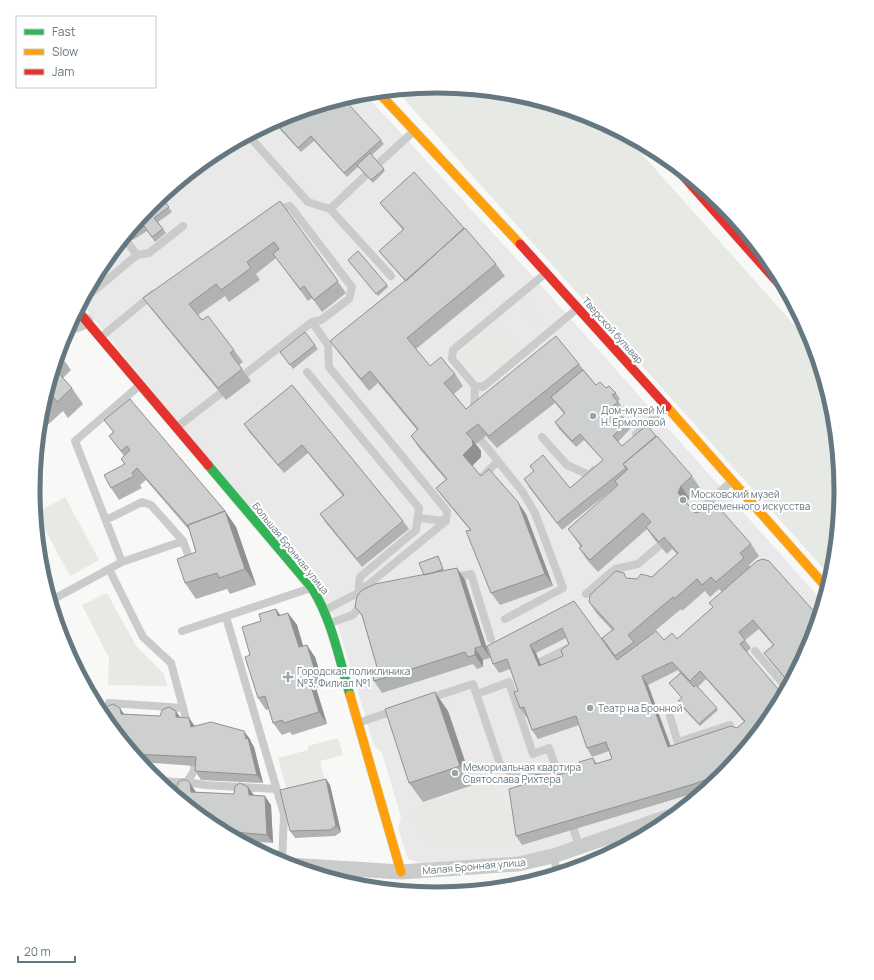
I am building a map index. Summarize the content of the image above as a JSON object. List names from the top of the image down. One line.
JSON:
{"streets":{"main road":["Тверской бульвар","Большая Бронная улица"],"street":["Малая Бронная улица"]},"crossings":[["Большая Бронная улица","Малая Бронная улица"]],"places":{"other":["Дом-музей М. Н. Ермоловой","Московский музей современного искусства","Театр на Бронной","Мемориальная квартира Святослава Рихтера"],"health":["Городская поликлиника №3, Филиал №1"]},"legend":["Fast","Slow","Jam"],"scale_bar":"20 m"}
